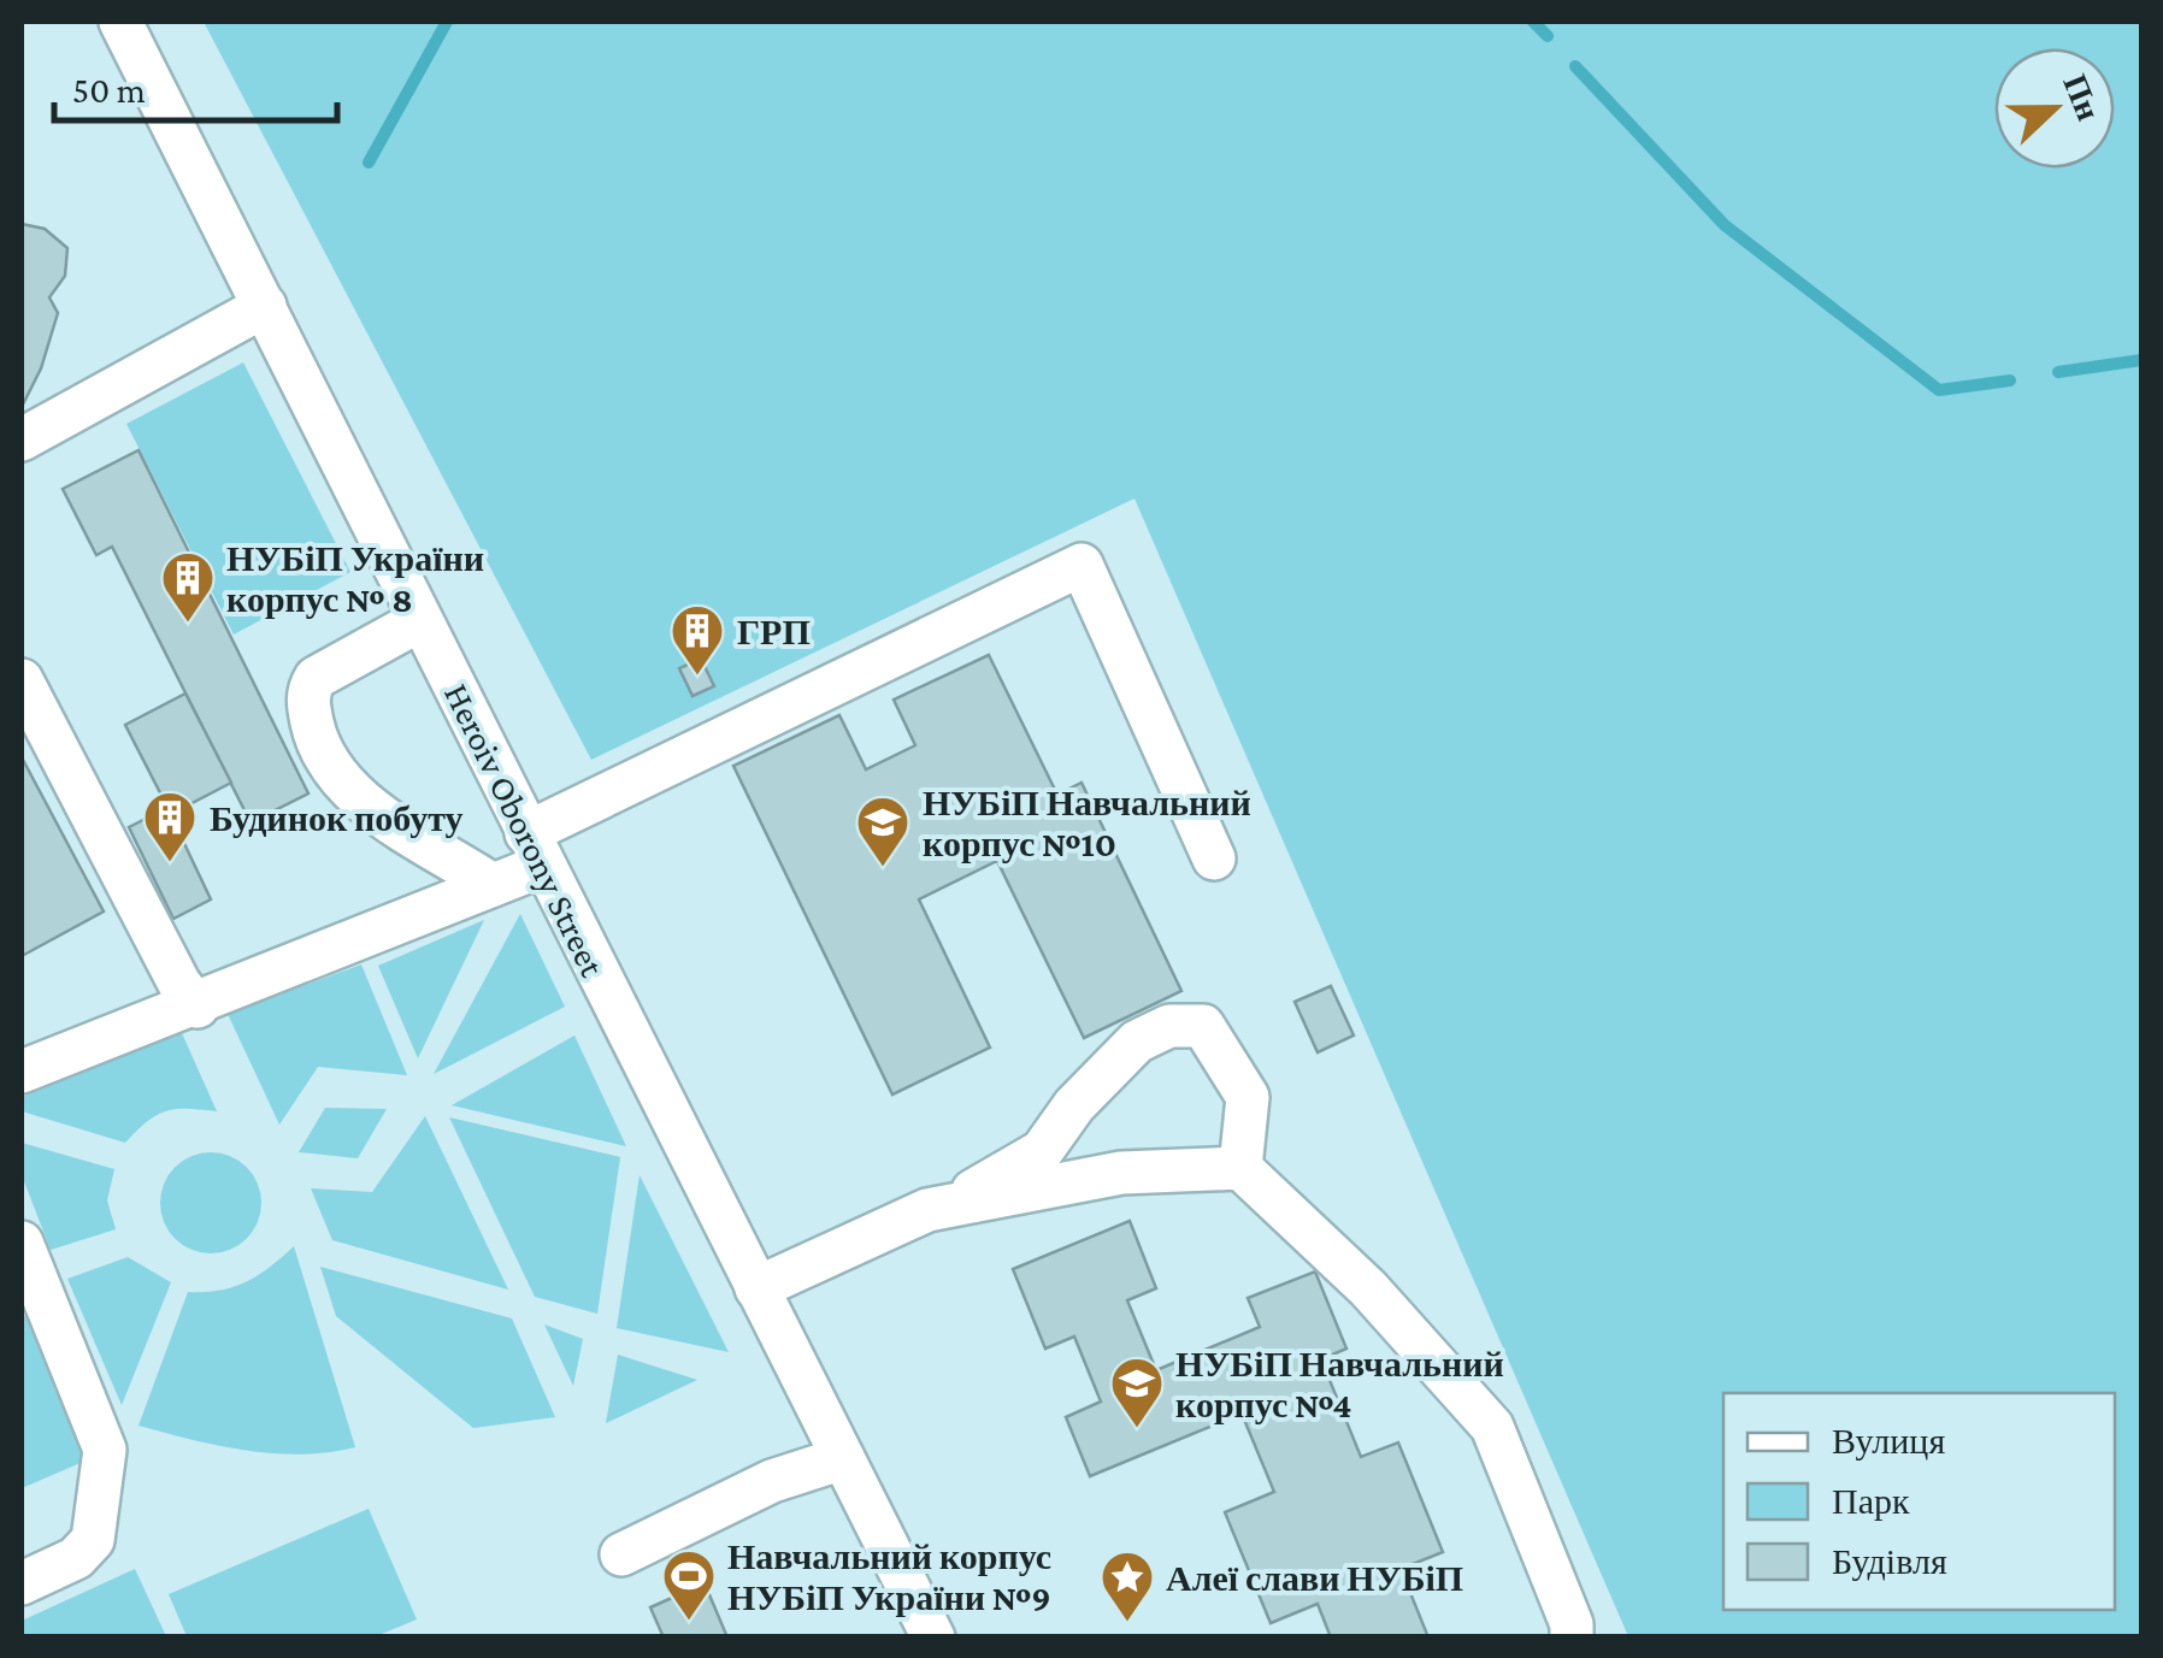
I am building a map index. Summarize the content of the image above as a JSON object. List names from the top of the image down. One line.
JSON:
{"streets":{"street":["Heroiv Oborony Street"]},"places":{"building":["НУБіП України корпус № 8","ГРП","Будинок побуту"],"school or university":["НУБіП Навчальний корпус №10","НУБіП Навчальний корпус №4"],"sports":["Навчальний корпус НУБіП України №9"],"place":["Алеї слави НУБіП"]},"legend":["Вулиця","Парк","Будівля"],"scale_bar":"50 m","north":"right"}
